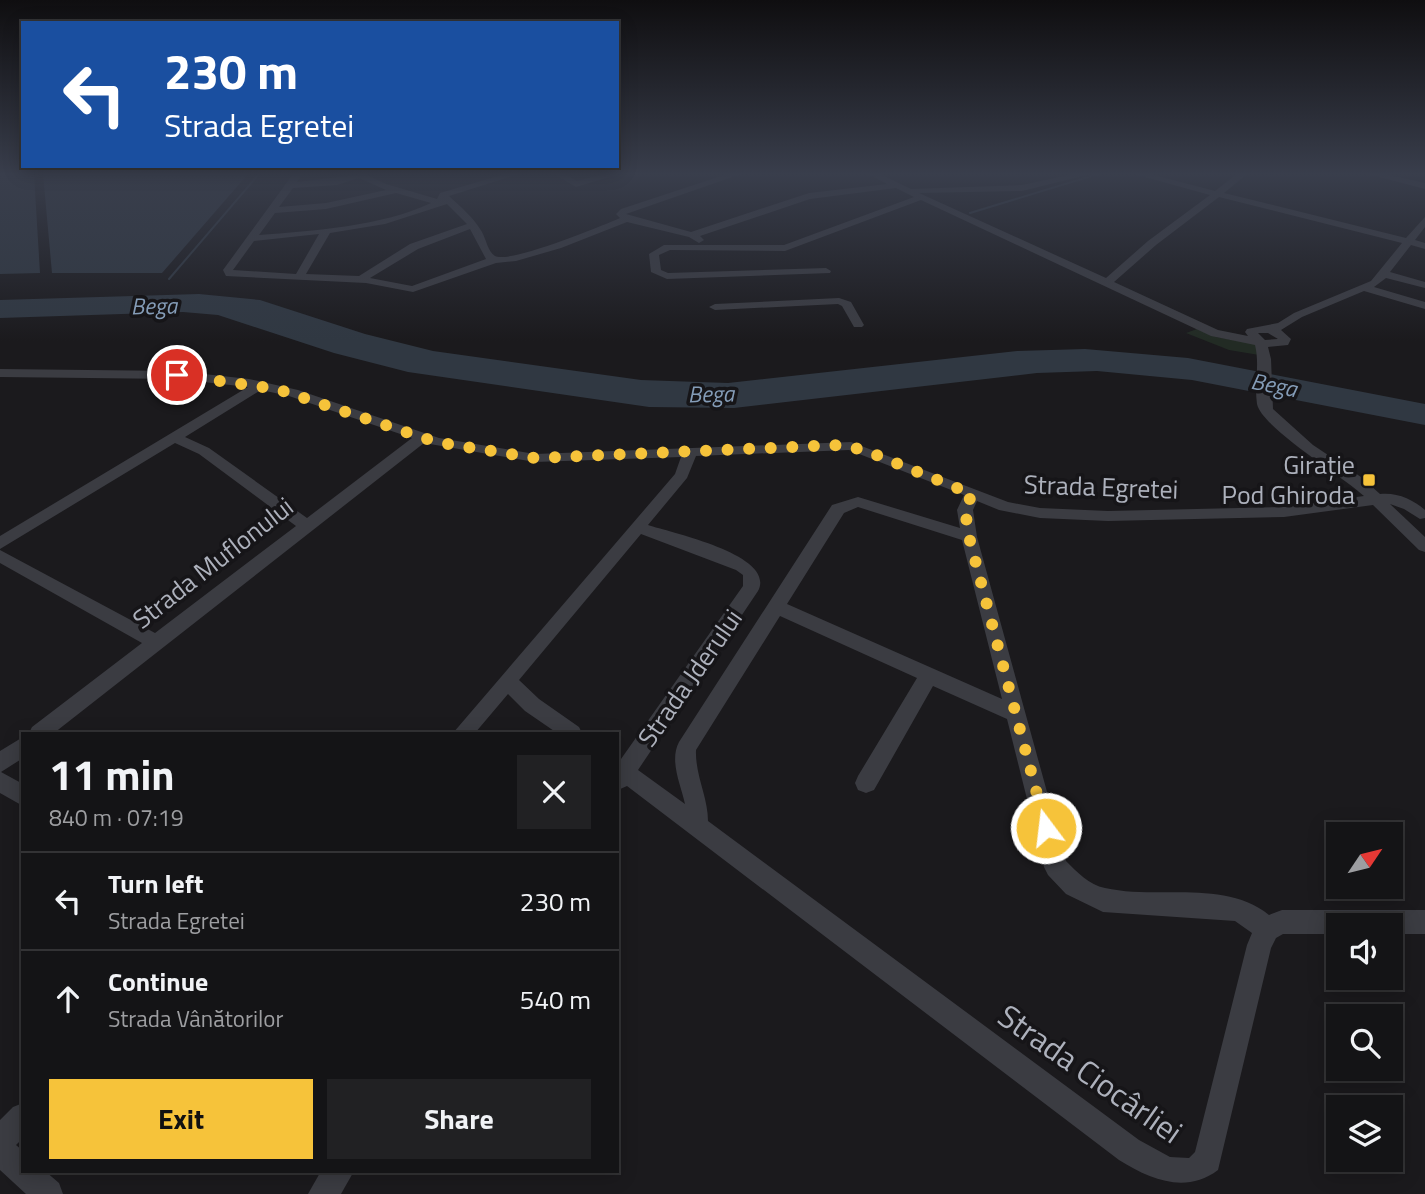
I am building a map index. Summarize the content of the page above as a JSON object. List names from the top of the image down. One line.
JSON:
{"streets":{"street":["Strada Egretei","Strada Muflonului","Strada Jderului","Strada Ciocârliei"]},"crossings":[["Strada Egretei","Strada Muflonului"],["Strada Jderului","Strada Ciocârliei"]],"water":["Bega"],"places":{"transit":["Girație Pod Ghiroda"]},"north":"top right","page":{"turn":["230 m","Strada Egretei"],"heading":["11 min","840 m · 07:19"],"list":[{"name":"Turn left","note":"Strada Egretei","value":"230 m"},{"name":"Continue","note":"Strada Vânătorilor","value":"540 m"}],"buttons":["Exit","Share"]}}
